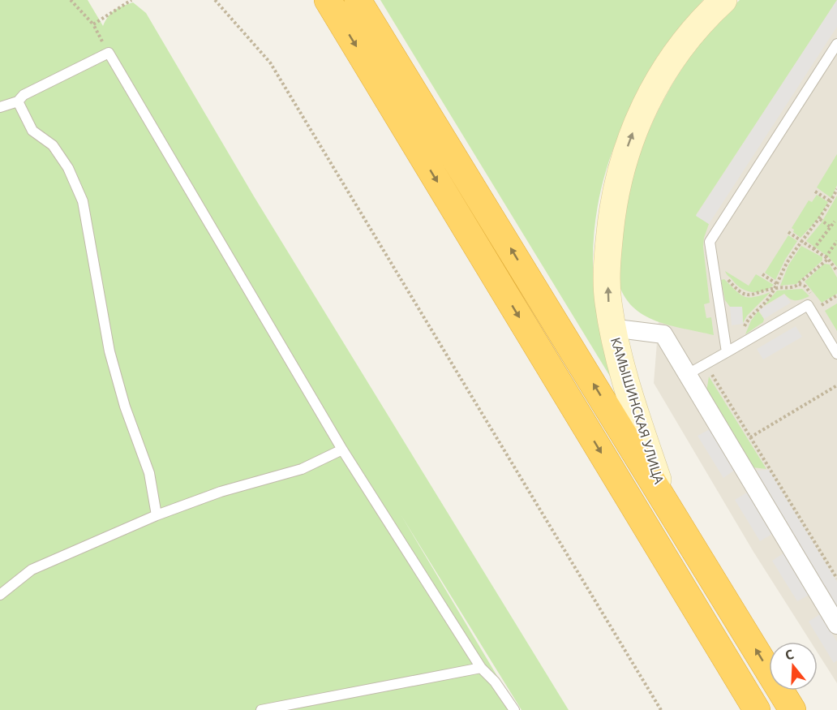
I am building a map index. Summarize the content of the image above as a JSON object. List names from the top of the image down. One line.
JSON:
{"streets":{"street":["КАМЫШИНСКАЯ УЛИЦА"]},"one_way":["КАМЫШИНСКАЯ УЛИЦА"],"north":"top"}
